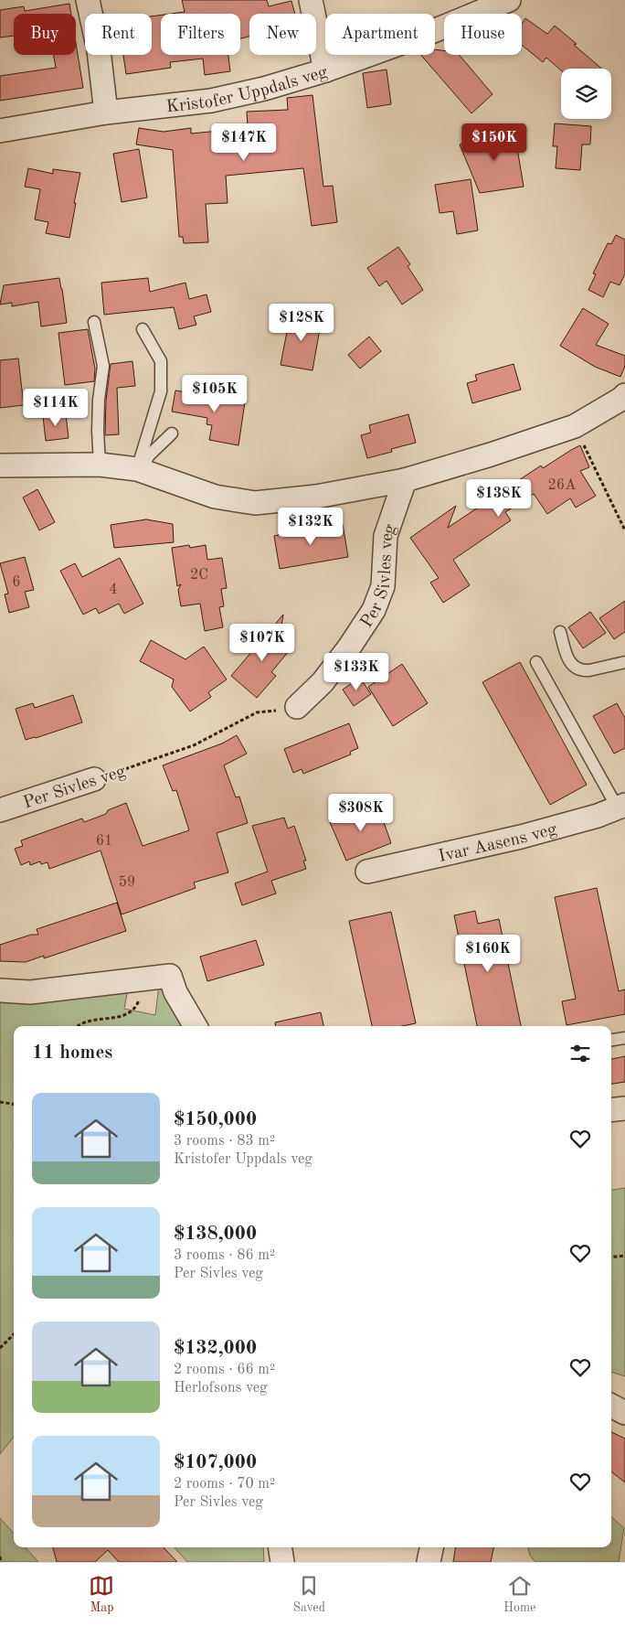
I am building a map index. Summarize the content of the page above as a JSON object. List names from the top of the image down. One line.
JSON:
{"streets":{"street":["Kristofer Uppdals veg","Per Sivles veg","Ivar Aasens veg"]},"house_numbers":["26A","2C","6","4","61","59"],"page":{"chip":["Buy","Rent","Filters","New","Apartment","House"],"price":["$147K","$150K","$128K","$105K","$114K","$138K","$132K","$107K","$133K","$308K","$160K"],"heading":"11 homes","list":[{"name":"$150,000","note":"3 rooms · 83 m² · Kristofer Uppdals veg"},{"name":"$138,000","note":"3 rooms · 86 m² · Per Sivles veg"},{"name":"$132,000","note":"2 rooms · 66 m² · Herlofsons veg"},{"name":"$107,000","note":"2 rooms · 70 m² · Per Sivles veg"}],"tabs":["Map","Saved","Home"]}}
